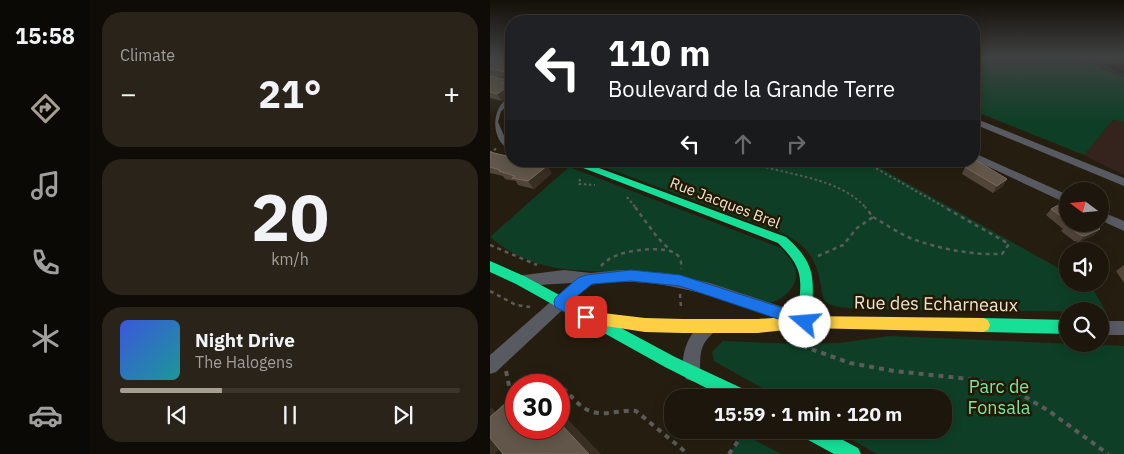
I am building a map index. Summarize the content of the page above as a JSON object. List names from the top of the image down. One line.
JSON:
{"streets":{"street":["Rue Jacques Brel","Rue des Echarneaux"]},"parks":["Parc de Fonsala"],"north":"left","page":{"tabs":"15:58","tile":["Climate",["20","km/h"]],"turn":["110 m","Boulevard de la Grande Terre"],"heat":["−","21°","+"],"song":["Night Drive","The Halogens"],"limit":"30","trip":"15:59 · 1 min · 120 m"}}
